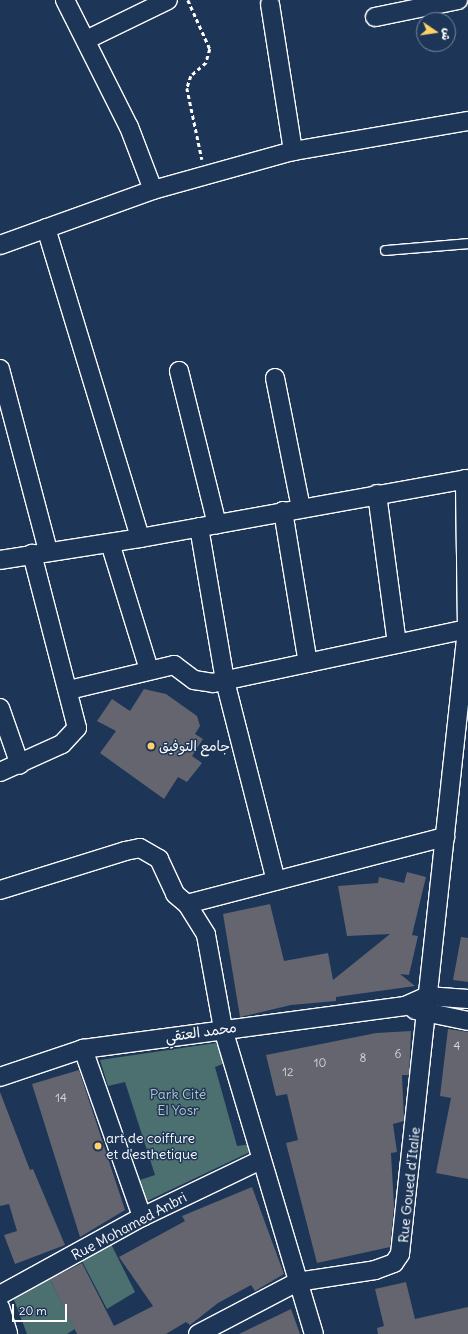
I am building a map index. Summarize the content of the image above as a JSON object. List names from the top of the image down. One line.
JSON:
{"streets":{"street":["محمد العتقي","Rue Goued d'Italie","Rue Mohamed Anbri"]},"crossings":[["محمد العتقي","Rue Goued d'Italie"]],"parks":["Park Cité El Yosr"],"places":["جامع التوفيق","art de coiffure et d'esthetique"],"house_numbers":["4","6","8","10","12","14"],"scale_bar":"20 m","north":"right"}
